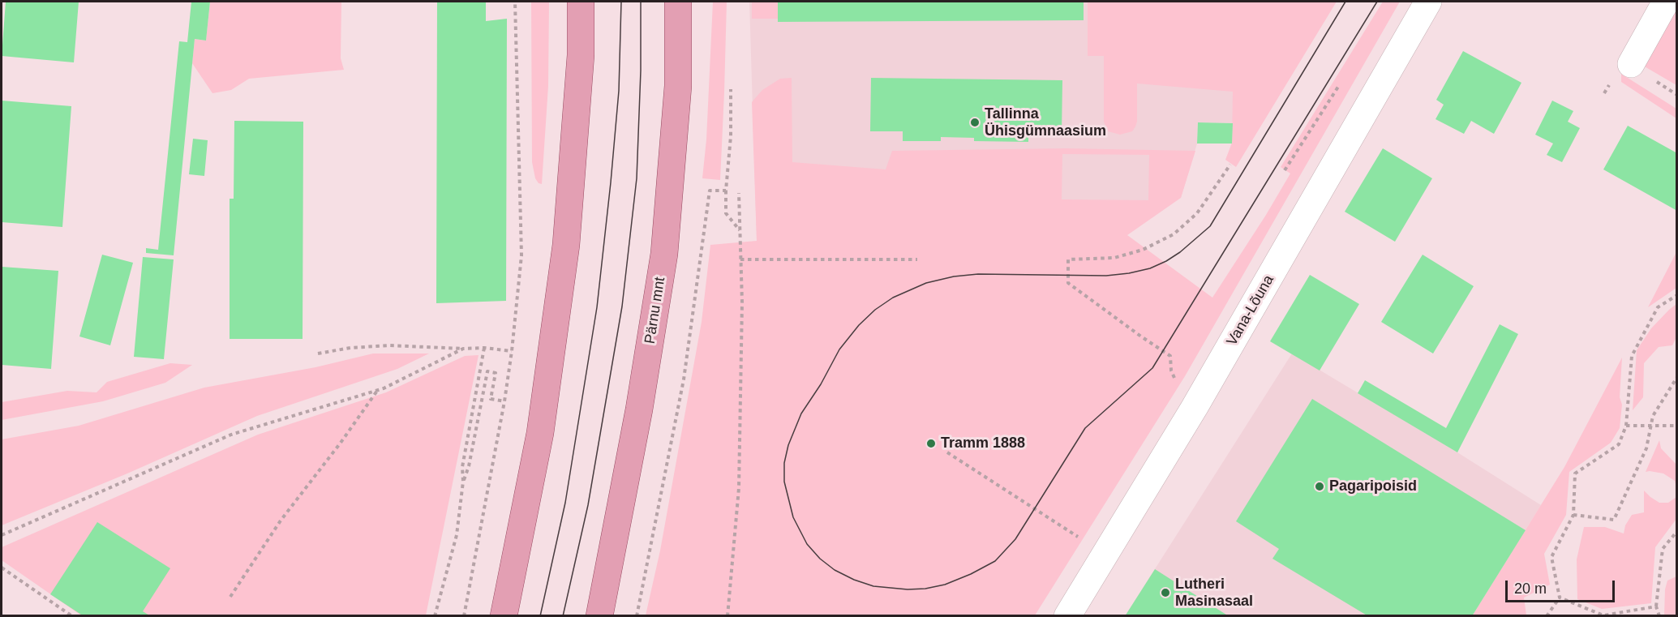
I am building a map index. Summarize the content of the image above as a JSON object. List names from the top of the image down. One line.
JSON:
{"streets":{"main road":["Pärnu mnt"],"street":["Vana-Lõuna"]},"places":["Tallinna Ühisgümnaasium","Tramm 1888","Pagaripoisid","Lutheri Masinasaal"],"scale_bar":"20 m"}
